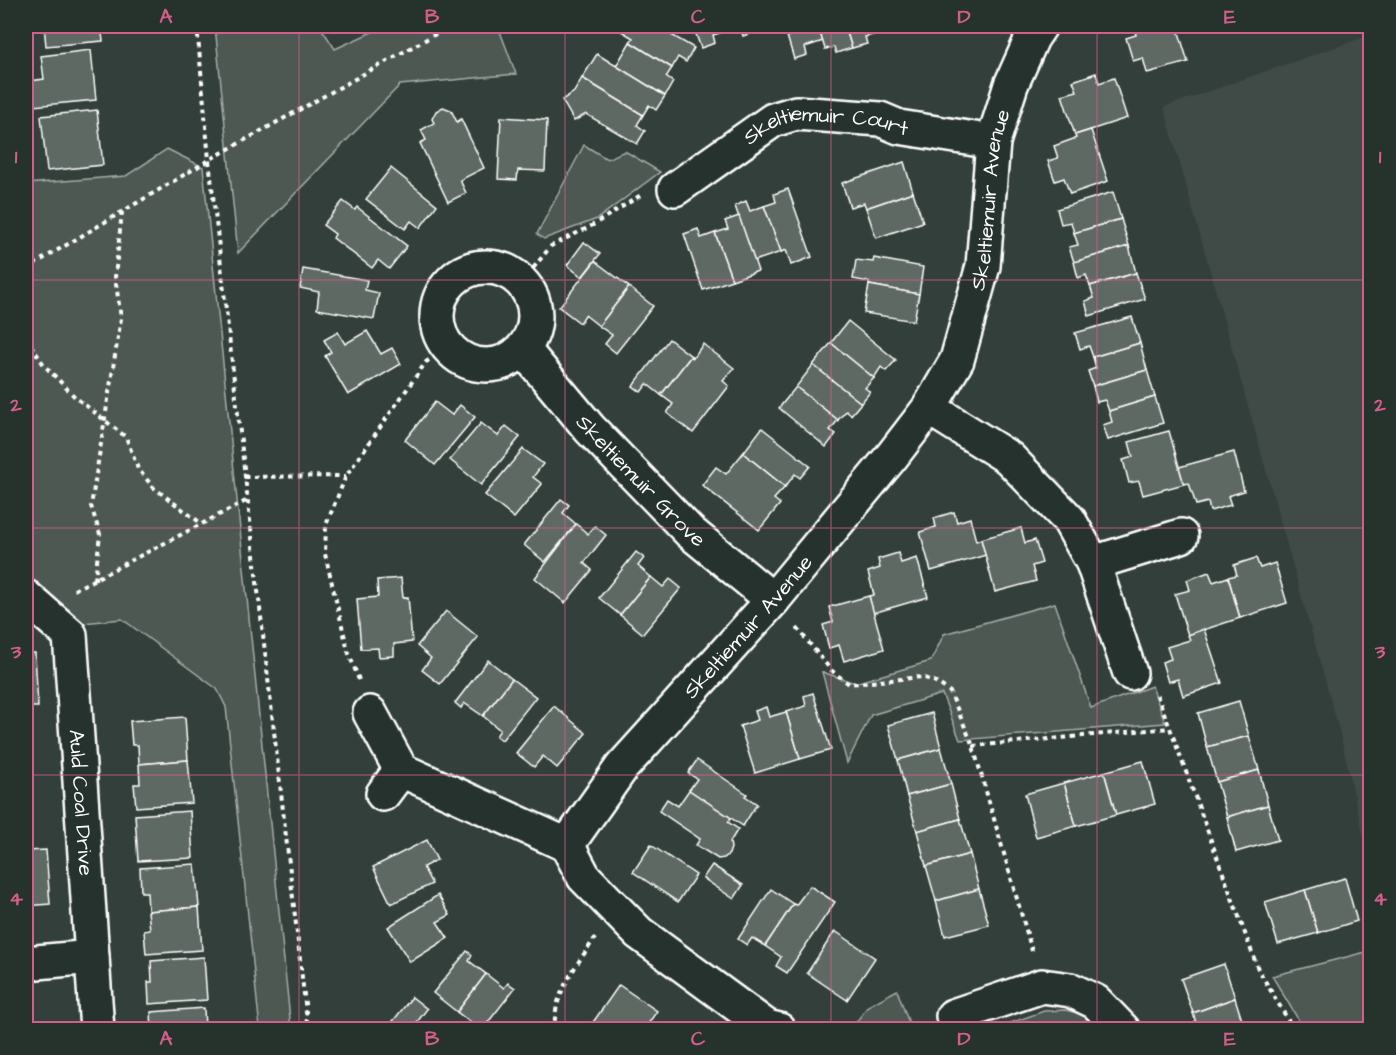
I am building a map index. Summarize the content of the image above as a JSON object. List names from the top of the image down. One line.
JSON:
{"streets":{"street":["Skeltiemuir Court","Skeltiemuir Avenue","Skeltiemuir Grove","Auld Coal Drive"]},"crossings":[["Skeltiemuir Court","Skeltiemuir Avenue"],["Skeltiemuir Avenue","Skeltiemuir Grove"]],"grid":{"columns":["A","B","C","D","E"],"rows":["1","2","3","4"]}}
